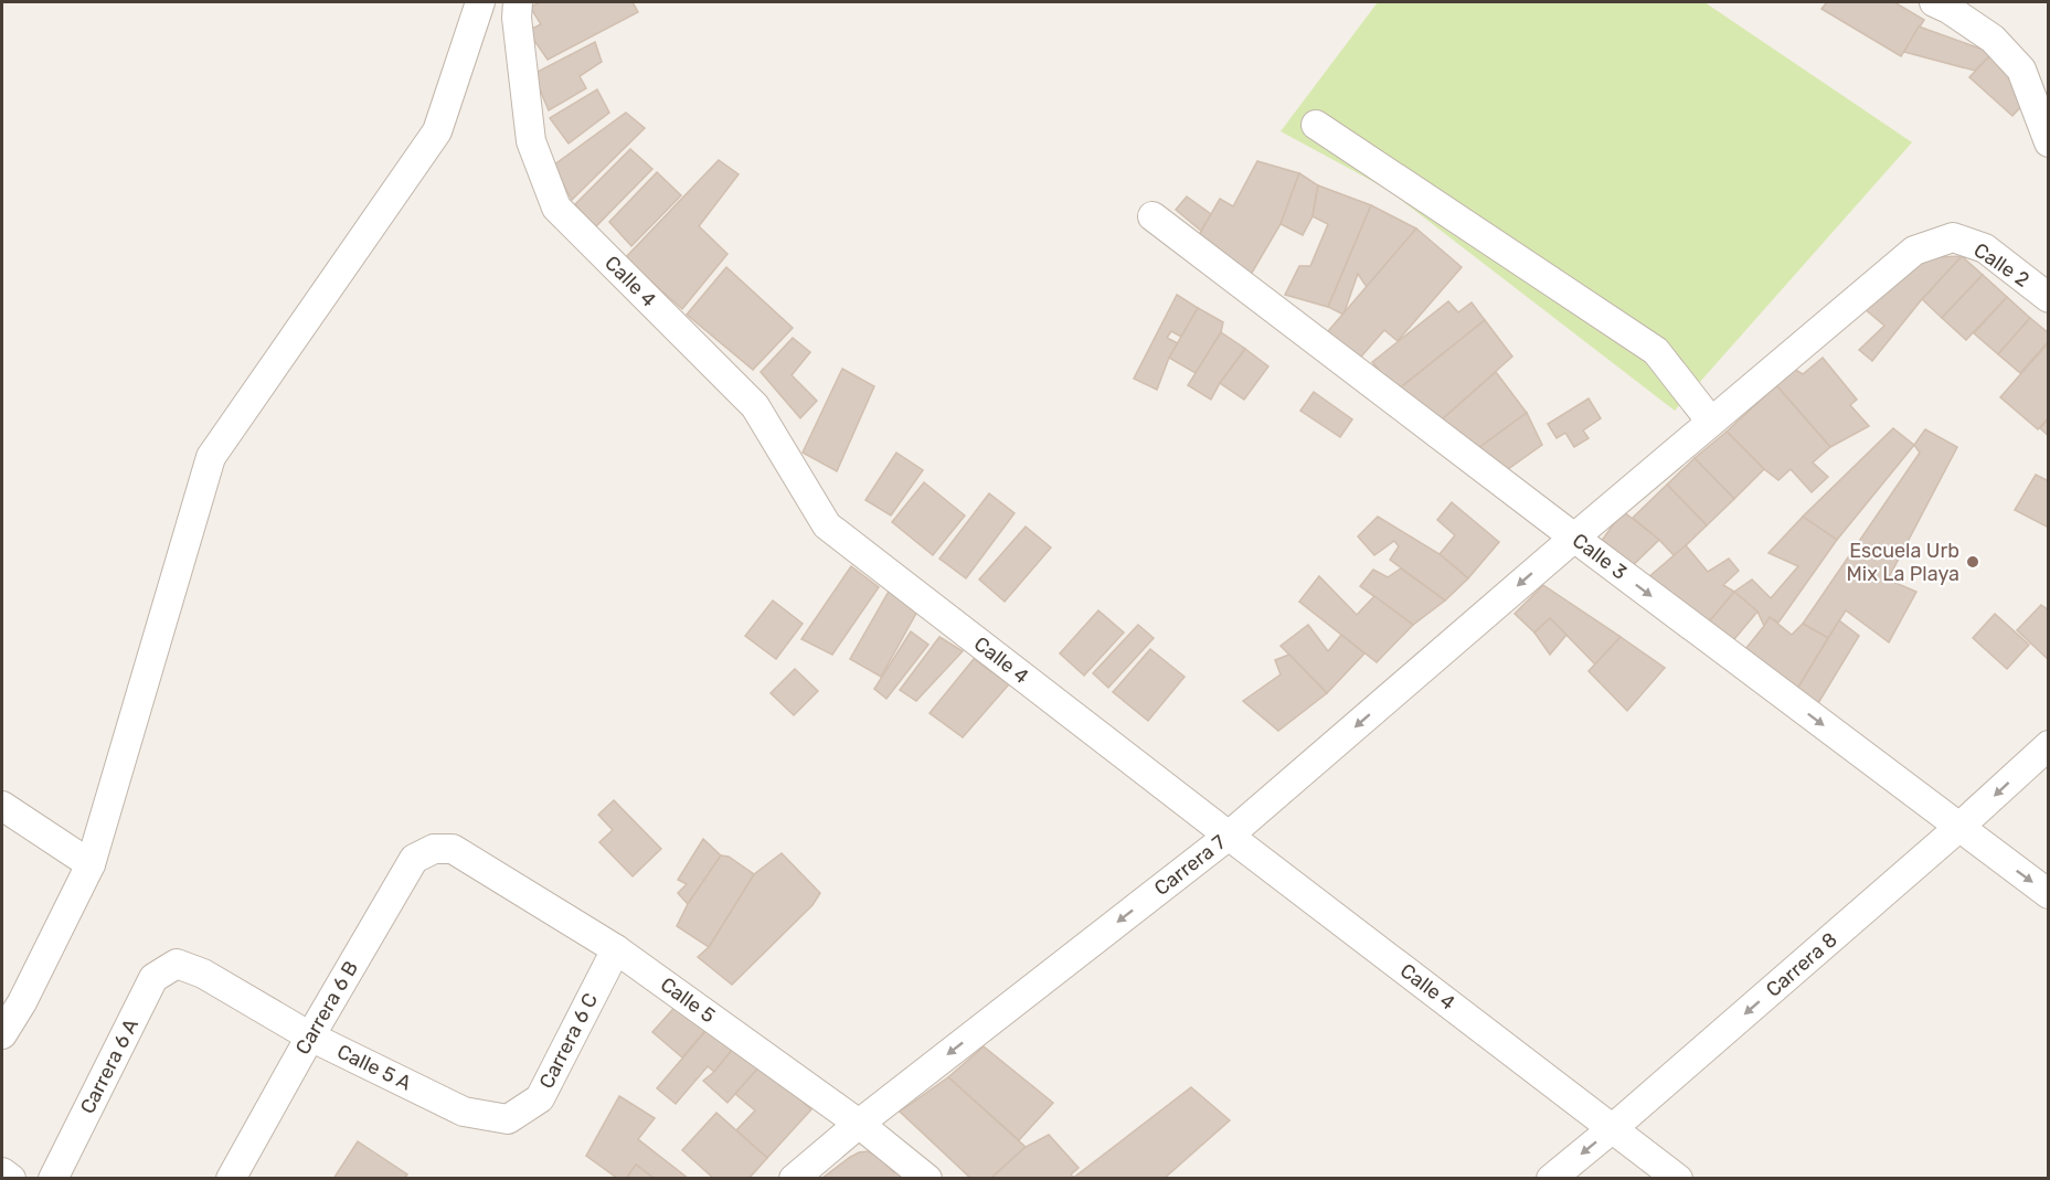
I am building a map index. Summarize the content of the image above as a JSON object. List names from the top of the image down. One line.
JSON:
{"streets":{"street":["Calle 2","Calle 4","Calle 3","Carrera 7","Carrera 8","Calle 5","Carrera 6 B","Carrera 6 C","Carrera 6 A","Calle 5 A"]},"crossings":[["Calle 2","Carrera 7"],["Calle 4","Carrera 7"],["Calle 4","Carrera 8"],["Calle 3","Carrera 7"],["Calle 3","Carrera 8"],["Carrera 7","Calle 5"],["Calle 5","Carrera 6 B"],["Calle 5","Carrera 6 C"],["Carrera 6 B","Calle 5 A"],["Carrera 6 C","Calle 5 A"],["Carrera 6 A","Calle 5 A"]],"one_way":["Calle 3","Carrera 7","Carrera 8"],"places":["Escuela Urb Mix La Playa"]}
